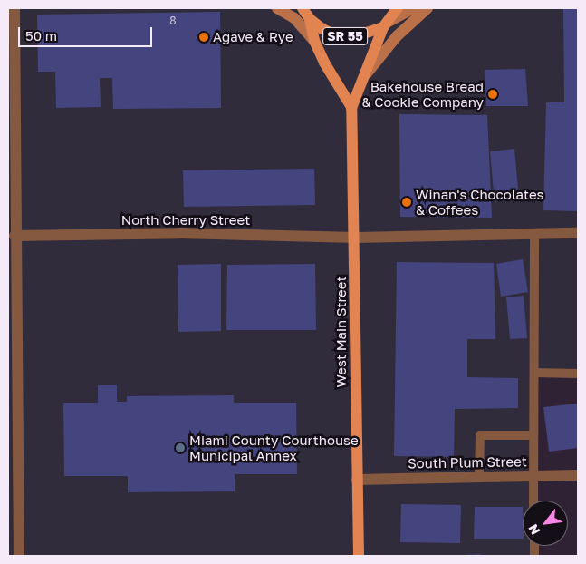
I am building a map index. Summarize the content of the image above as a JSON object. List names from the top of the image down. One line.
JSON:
{"streets":{"main road":["SR 55","West Main Street"],"street":["North Cherry Street","South Plum Street"]},"crossings":[["North Cherry Street","West Main Street"],["West Main Street","South Plum Street"]],"places":["Agave & Rye","Bakehouse Bread & Cookie Company","Winan's Chocolates & Coffees","Miami County Courthouse Municipal Annex"],"house_numbers":["8"],"scale_bar":"50 m","north":"bottom left"}
